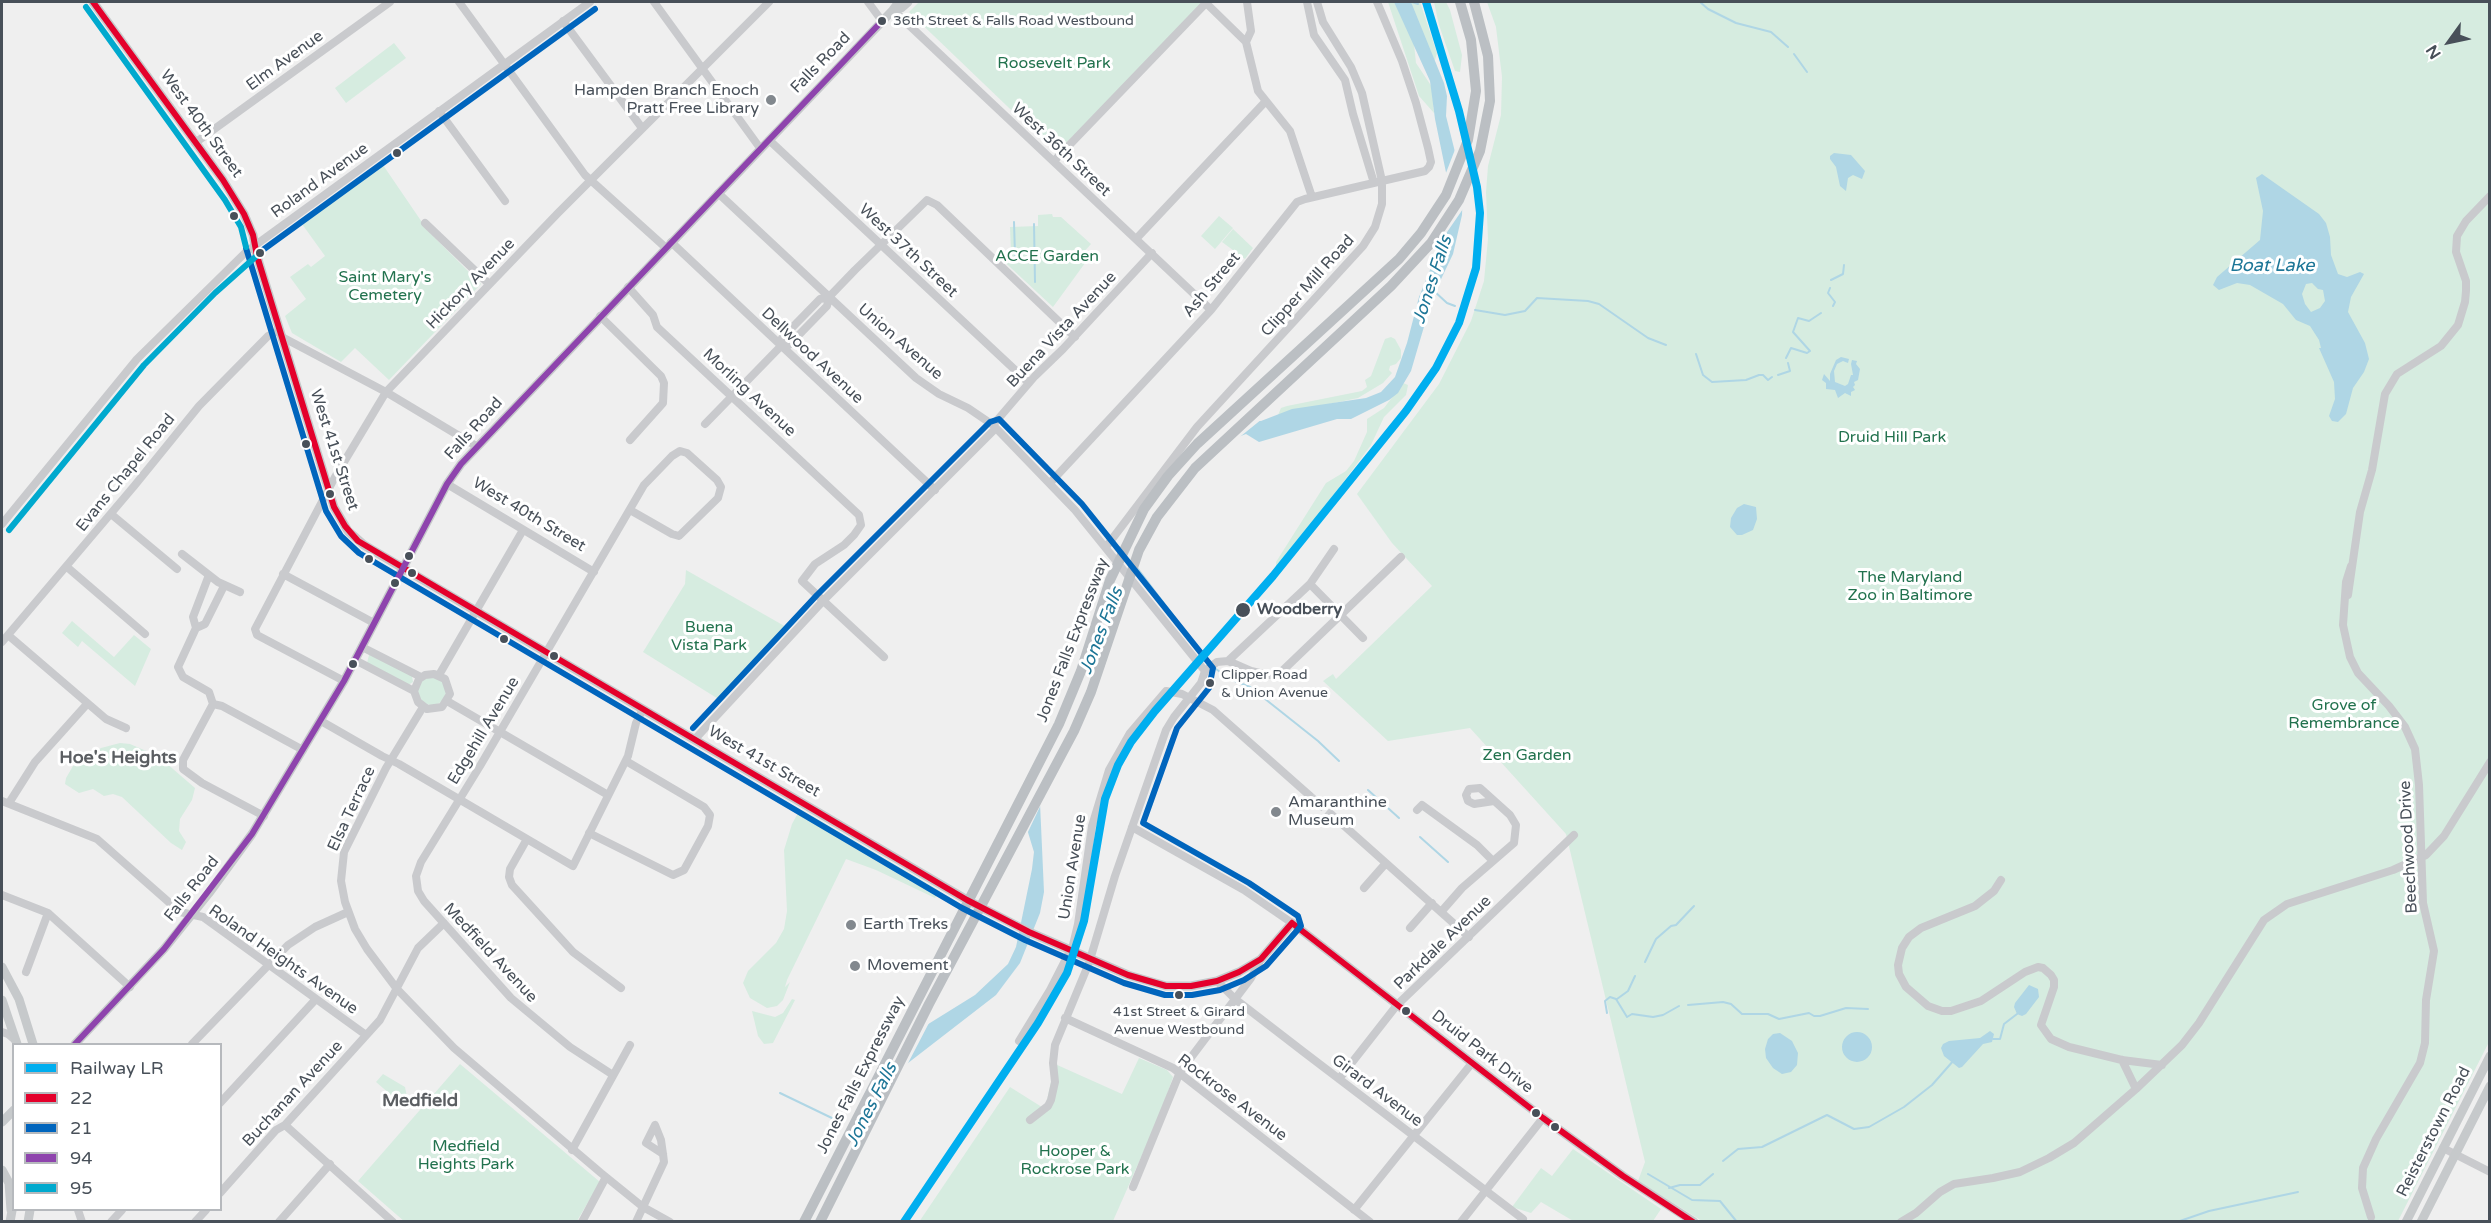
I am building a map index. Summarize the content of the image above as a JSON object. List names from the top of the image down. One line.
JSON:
{"streets":{"highway":["Jones Falls Expressway"],"main road":["Falls Road","West 40th Street","West 41st Street","Druid Park Drive","Reisterstown Road"],"street":["Elm Avenue","West 36th Street","Roland Avenue","West 37th Street","Hickory Avenue","Ash Street","Clipper Mill Road","Buena Vista Avenue","Union Avenue","Dellwood Avenue","Morling Avenue","Evans Chapel Road","Edgehill Avenue","Elsa Terrace","Beechwood Drive","Parkdale Avenue","Medfield Avenue","Roland Heights Avenue","Girard Avenue","Buchanan Avenue","Rockrose Avenue"]},"crossings":[["Elm Avenue","West 40th Street"],["Falls Road","West 40th Street"],["Falls Road","West 36th Street"],["Falls Road","West 37th Street"],["Falls Road","Hickory Avenue"],["Falls Road","Union Avenue"],["Falls Road","Dellwood Avenue"],["Falls Road","Morling Avenue"],["Falls Road","West 41st Street"],["Falls Road","Roland Heights Avenue"],["West 40th Street","Roland Avenue"],["West 40th Street","West 41st Street"],["West 40th Street","Evans Chapel Road"],["West 40th Street","Edgehill Avenue"],["West 36th Street","Ash Street"],["West 36th Street","Buena Vista Avenue"],["Roland Avenue","Dellwood Avenue"],["West 37th Street","Buena Vista Avenue"],["Hickory Avenue","Dellwood Avenue"],["Hickory Avenue","West 41st Street"],["Ash Street","Clipper Mill Road"],["Ash Street","Union Avenue"],["Clipper Mill Road","Union Avenue"],["Buena Vista Avenue","Union Avenue"],["Buena Vista Avenue","Dellwood Avenue"],["Buena Vista Avenue","Morling Avenue"],["Buena Vista Avenue","West 41st Street"],["West 41st Street","Evans Chapel Road"],["West 41st Street","Edgehill Avenue"],["West 41st Street","Druid Park Drive"],["West 41st Street","Girard Avenue"],["Edgehill Avenue","Medfield Avenue"],["Elsa Terrace","Buchanan Avenue"],["Parkdale Avenue","Druid Park Drive"],["Parkdale Avenue","Girard Avenue"],["Medfield Avenue","Buchanan Avenue"],["Roland Heights Avenue","Buchanan Avenue"]],"districts":["Hoe's Heights","Medfield"],"water":["Boat Lake","Jones Falls"],"parks":["Roosevelt Park","ACCE Garden","Saint Mary's Cemetery","Druid Hill Park","The Maryland Zoo in Baltimore","Buena Vista Park","Grove of Remembrance","Zen Garden","Medfield Heights Park","Hooper & Rockrose Park"],"places":["36th Street & Falls Road Westbound","Hampden Branch Enoch Pratt Free Library","Woodberry","Clipper Road & Union Avenue","Amaranthine Museum","Earth Treks","Movement","41st Street & Girard Avenue Westbound"],"lines":["rail line LR","transit line 22","transit line 95","transit line 21","transit line 94"],"legend":["Railway LR","22","21","94","95"],"north":"bottom left"}
